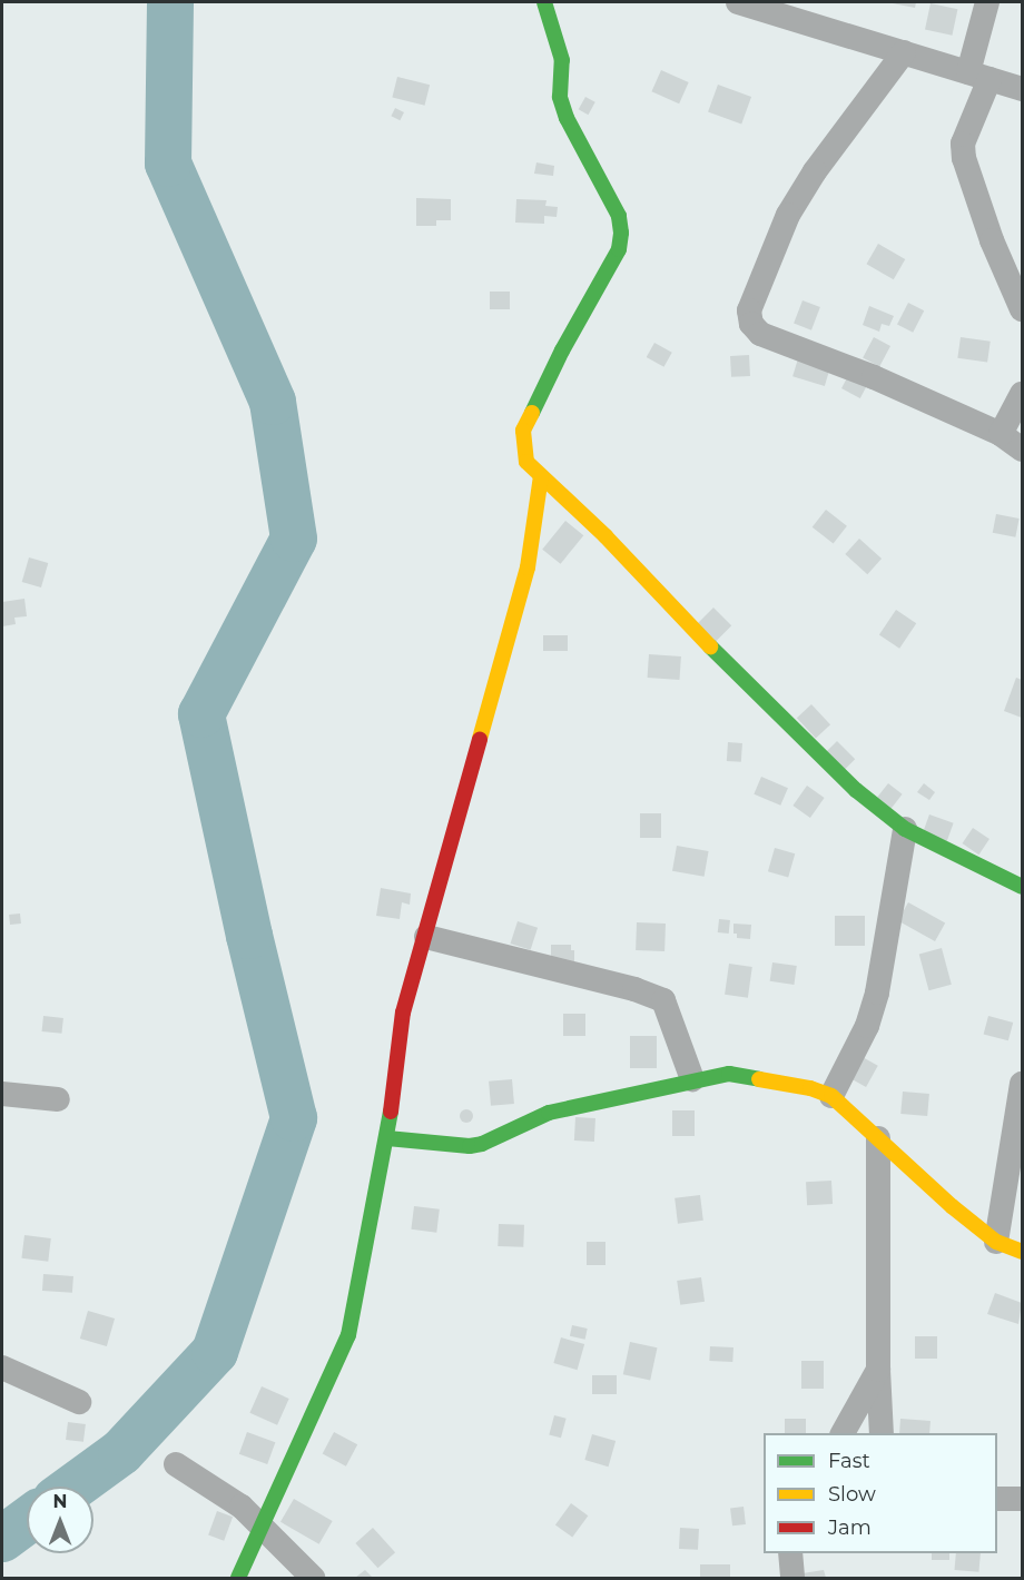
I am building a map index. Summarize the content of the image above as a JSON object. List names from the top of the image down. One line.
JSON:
{"legend":["Fast","Slow","Jam"],"north":"top"}
